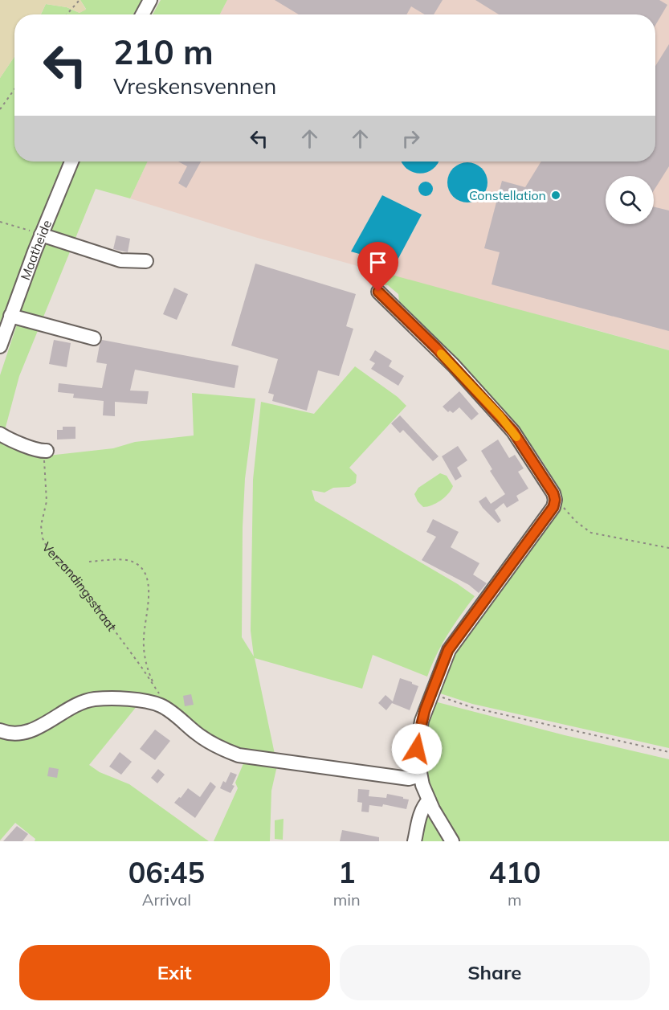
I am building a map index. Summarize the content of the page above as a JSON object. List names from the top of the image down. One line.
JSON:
{"streets":{"street":["Maatheide"],"path":["Verzandingsstraat"]},"places":["Constellation"],"page":{"turn":["210 m","Vreskensvennen"],"eta":["06:45","Arrival","1","min","410","m"],"buttons":["Exit","Share"]}}
